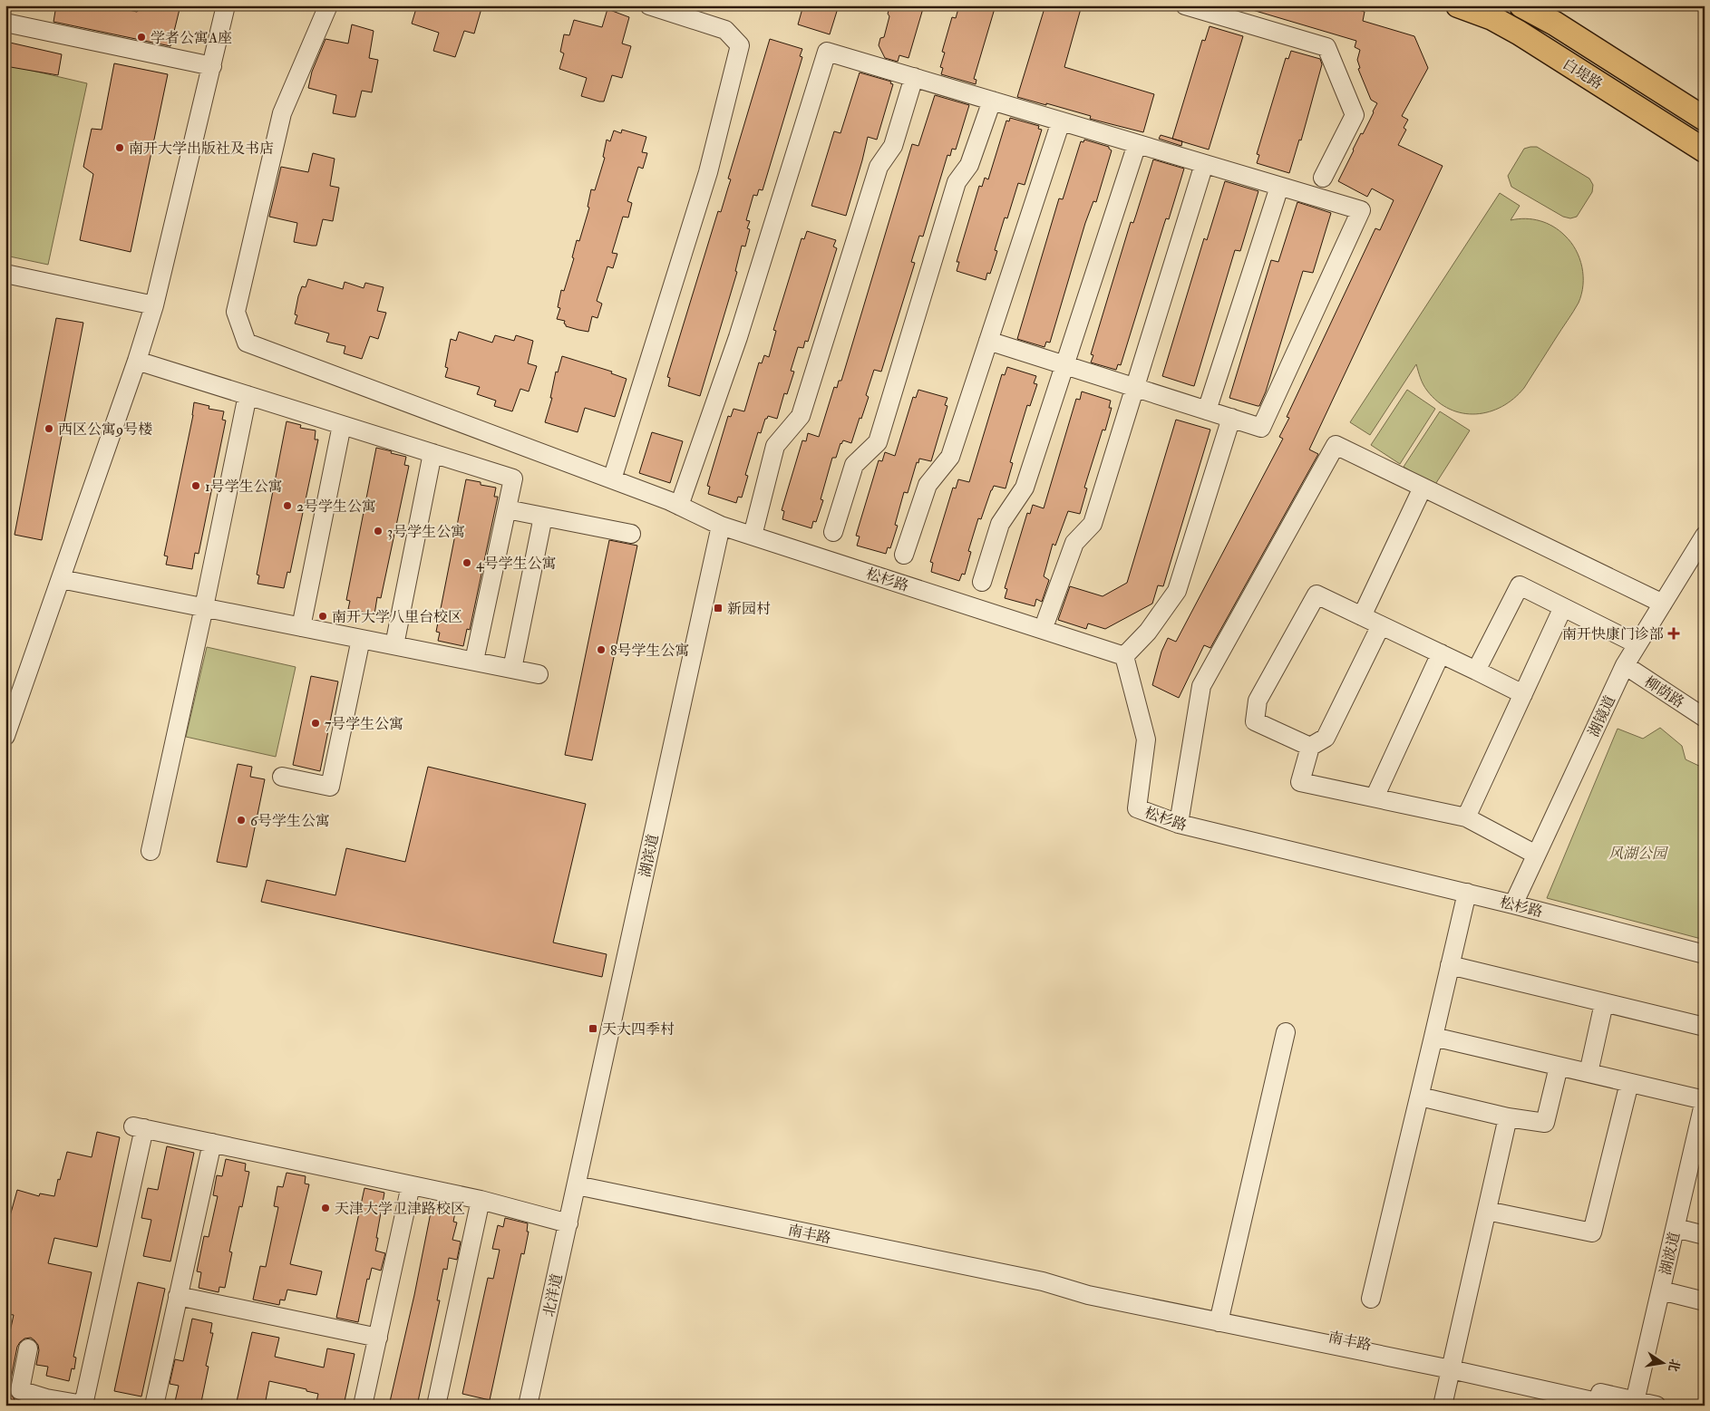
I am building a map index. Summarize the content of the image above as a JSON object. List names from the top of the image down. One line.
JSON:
{"streets":{"main road":["白堤路"],"street":["松杉路","柳荫路","湖镜道","湖滨道","南丰路","湖波道","北洋道"]},"crossings":[["松杉路","湖镜道"],["松杉路","湖滨道"],["柳荫路","湖镜道"],["湖滨道","南丰路"],["湖滨道","北洋道"],["南丰路","湖波道"],["南丰路","北洋道"]],"parks":["风湖公园"],"places":{"other":["学者公寓A座","南开大学出版社及书店","西区公寓9号楼","1号学生公寓","2号学生公寓","3号学生公寓","4号学生公寓","南开大学八里台校区","8号学生公寓","7号学生公寓","6号学生公寓","天津大学卫津路校区"],"transit":["新园村","天大四季村"],"health":["南开快康门诊部"]},"north":"right"}
